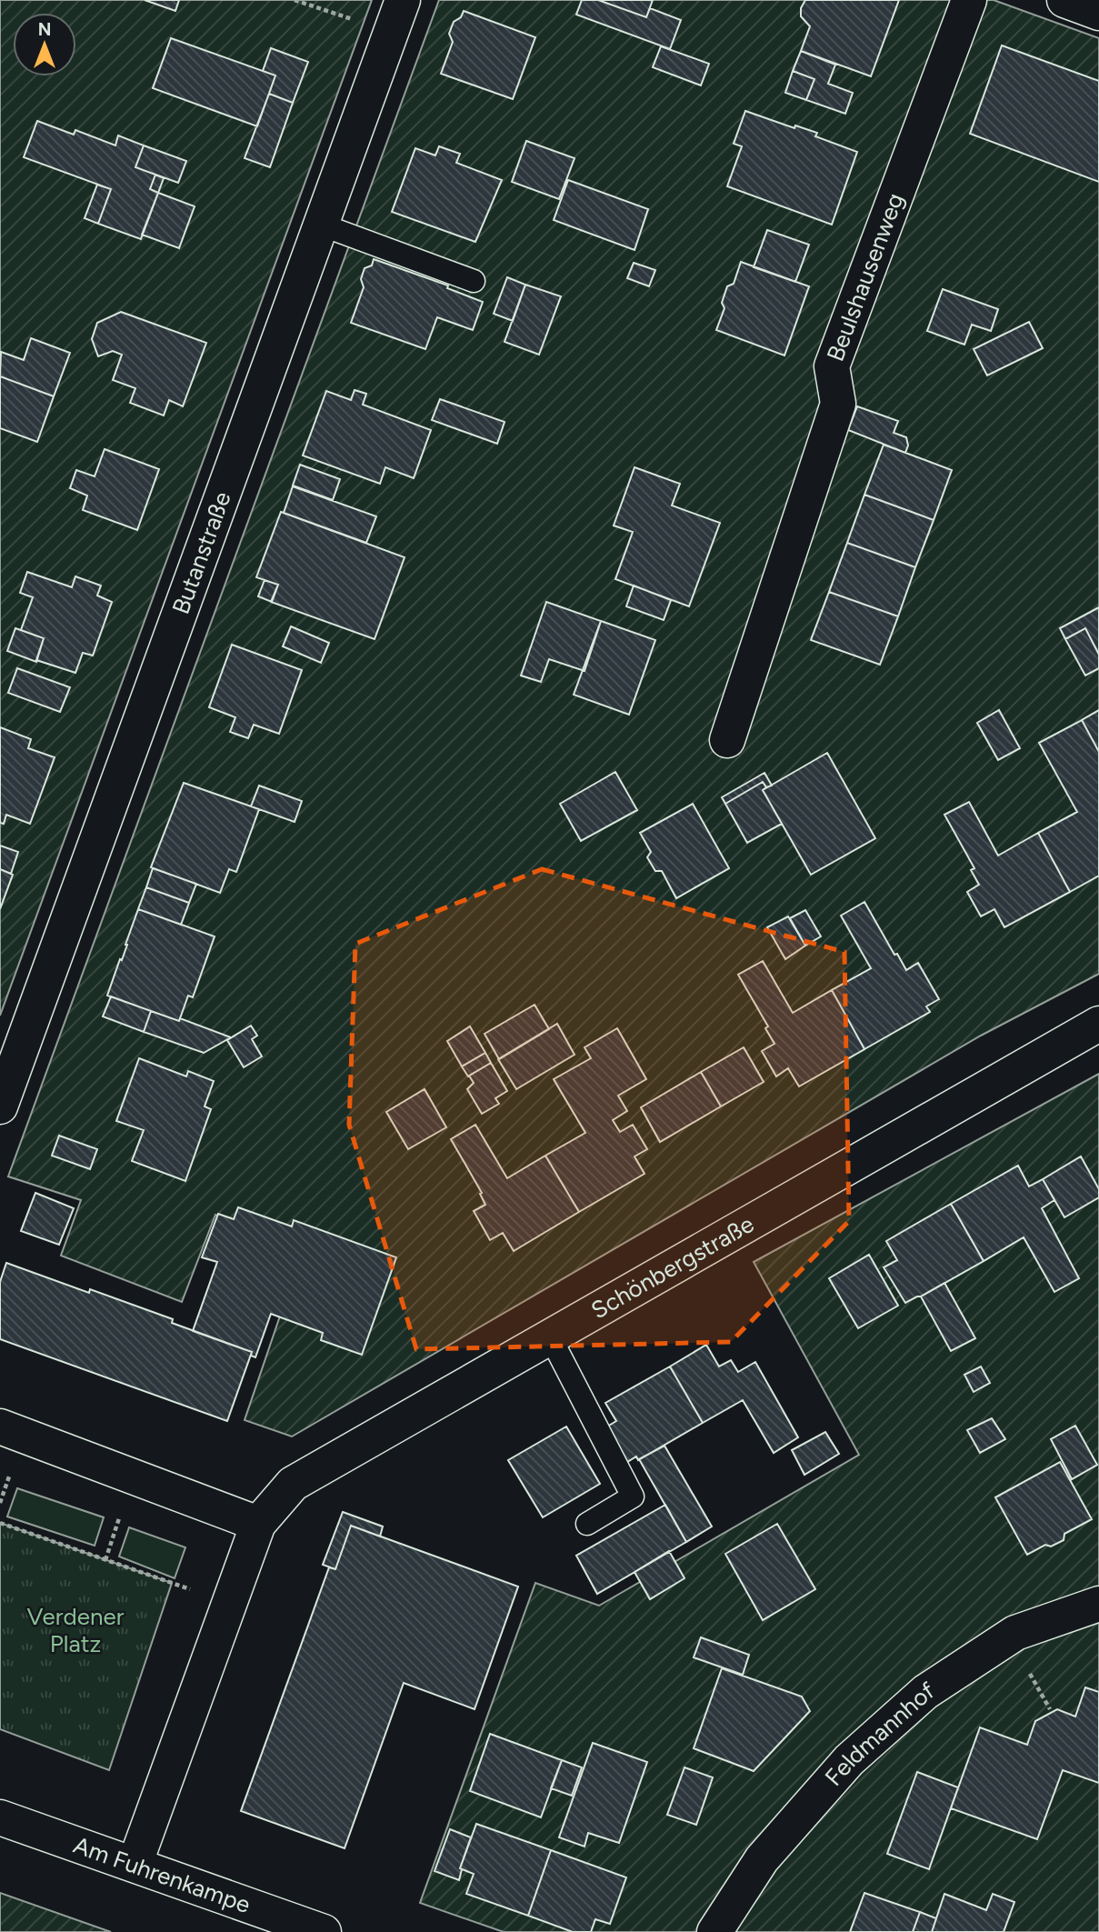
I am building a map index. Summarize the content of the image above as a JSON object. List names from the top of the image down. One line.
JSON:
{"streets":{"street":["Beulshausenweg","Butanstraße","Schönbergstraße","Feldmannhof","Am Fuhrenkampe"]},"parks":["Verdener Platz"],"north":"top"}
